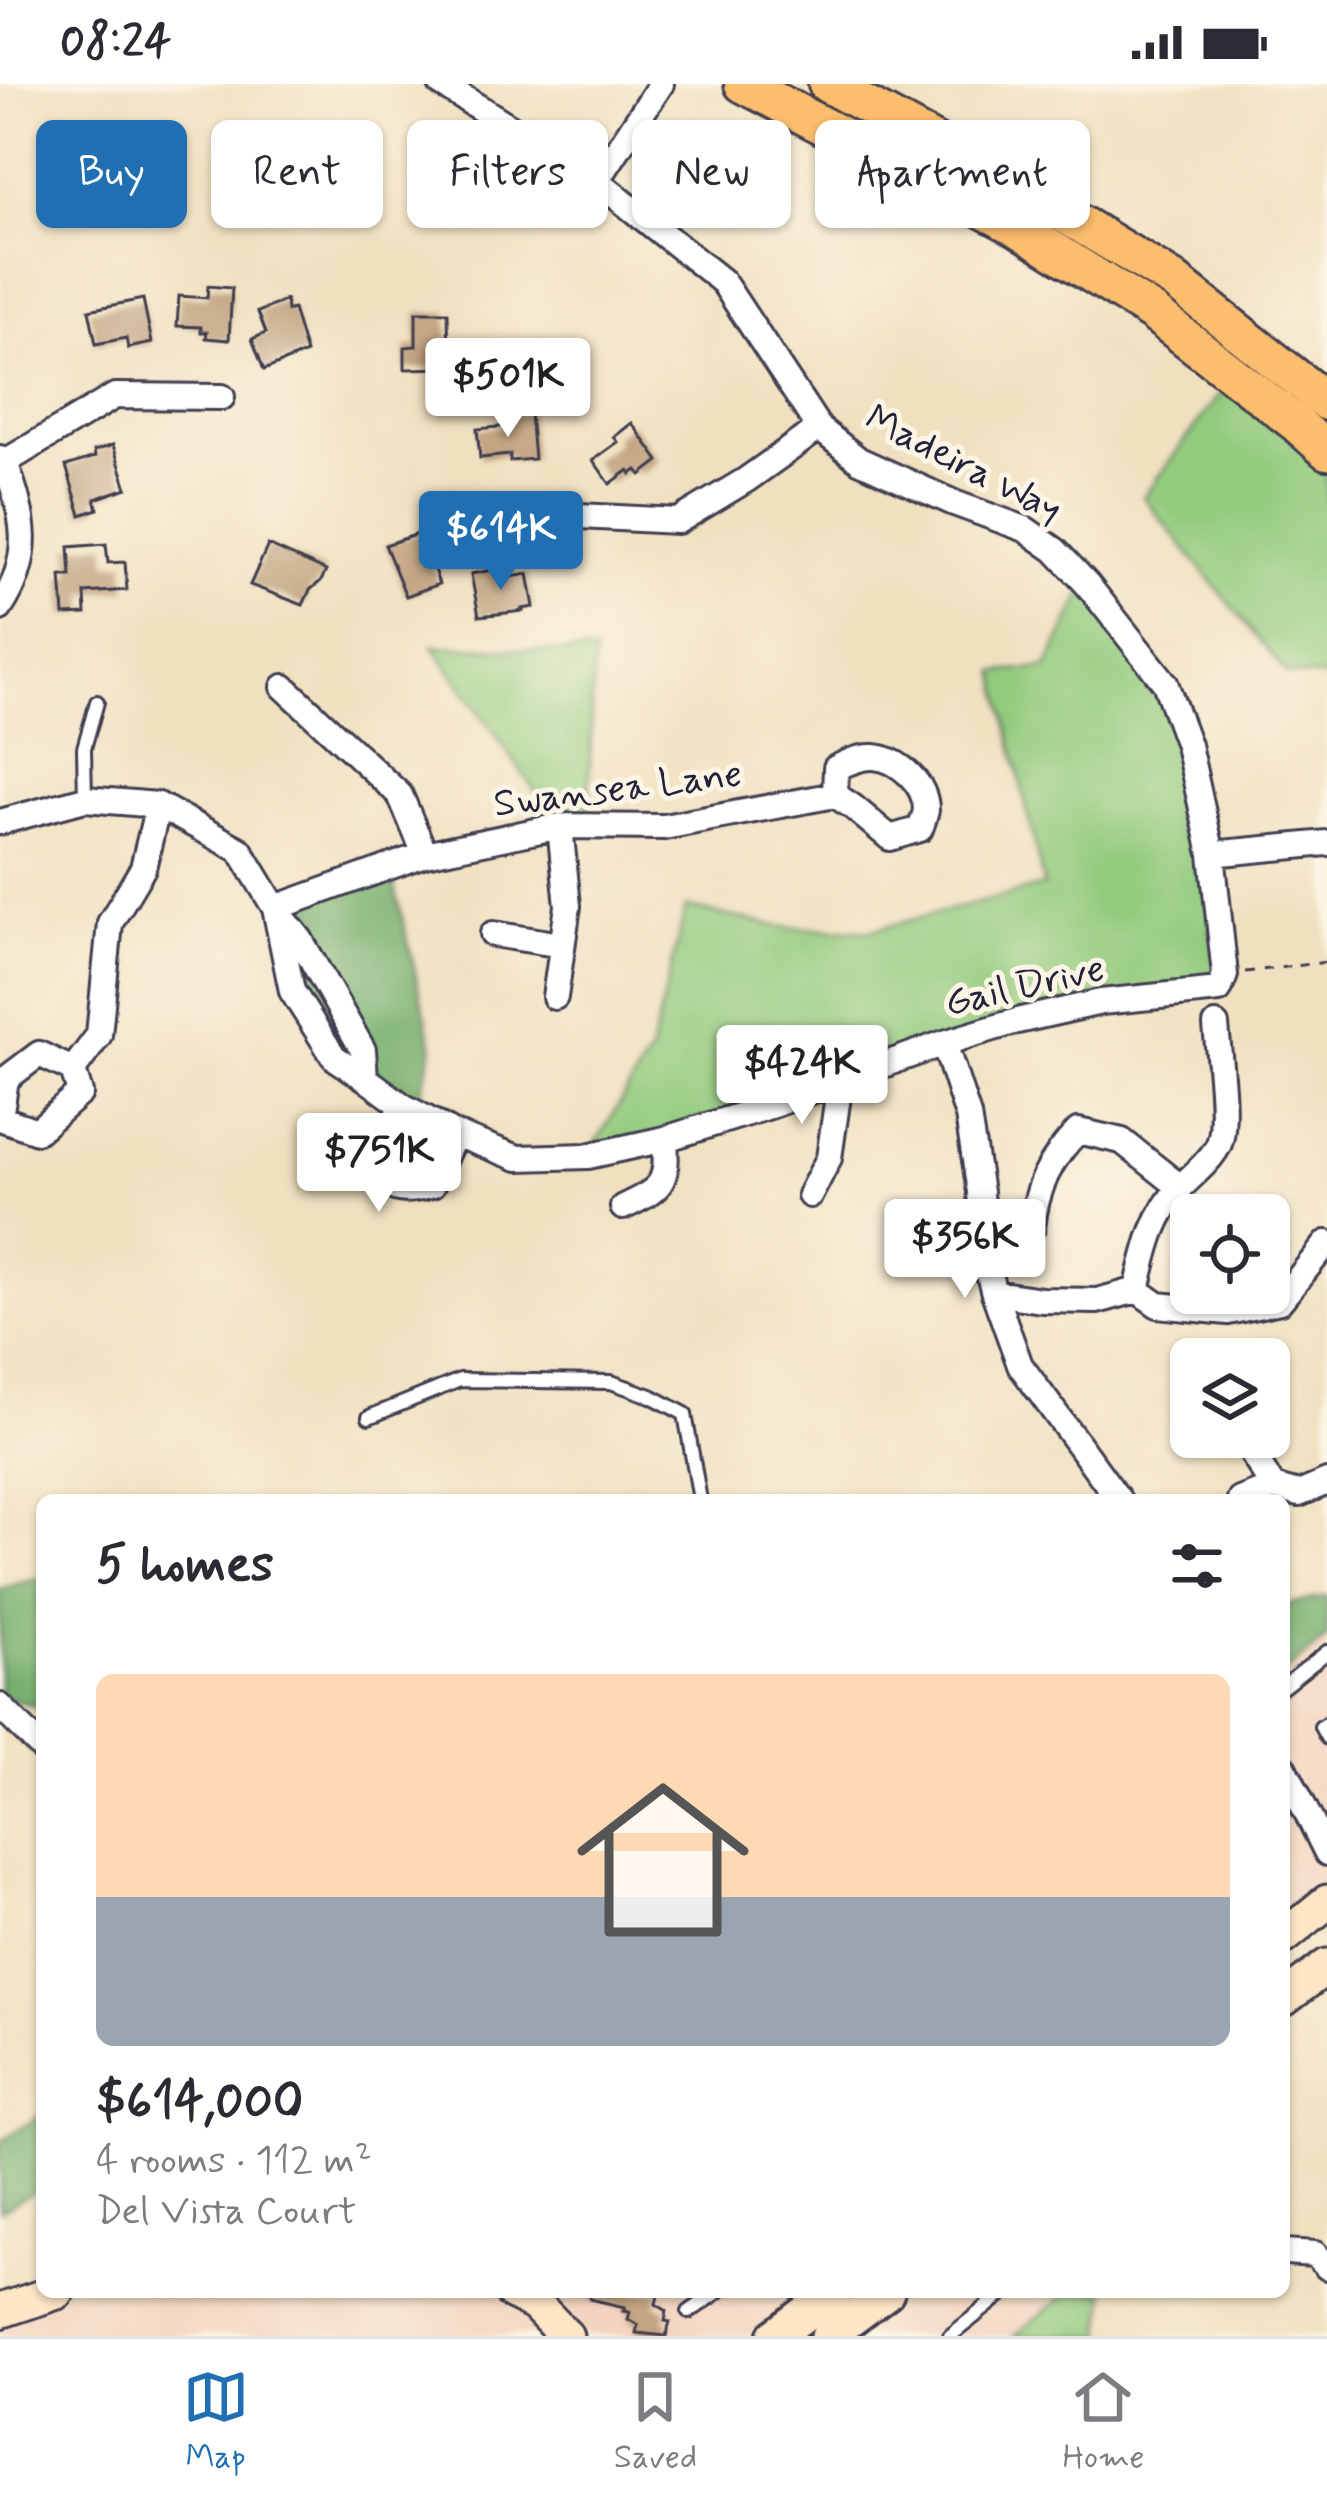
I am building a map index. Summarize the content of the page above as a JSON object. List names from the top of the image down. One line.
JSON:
{"streets":{"street":["Madeira Way","Swansea Lane","Gail Drive"]},"crossings":[["Madeira Way","Gail Drive"],["Swansea Lane","Gail Drive"]],"page":{"status":"08:24","chip":["Buy","Rent","Filters","New","Apartment"],"price":["$501K","$614K","$424K","$751K","$356K"],"heading":"5 homes","list":[{"name":"$614,000","note":"4 rooms · 112 m² · Del Vista Court"}],"tabs":["Map","Saved","Home"]}}
